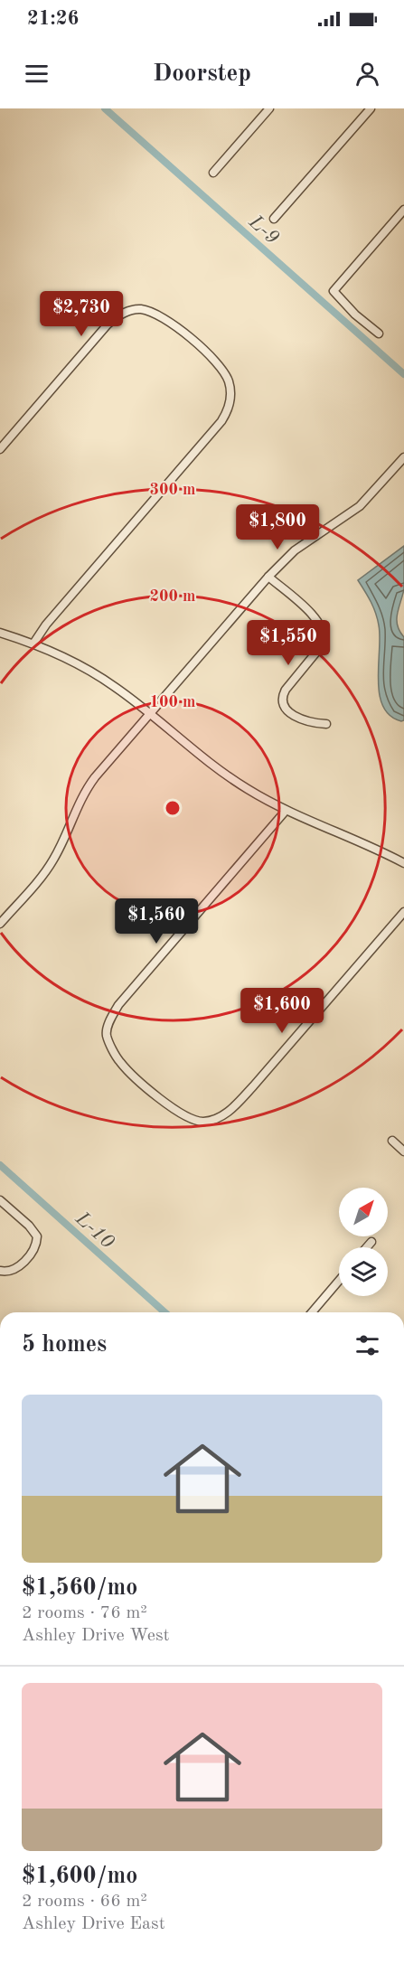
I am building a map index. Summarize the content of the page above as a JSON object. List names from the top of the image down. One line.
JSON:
{"water":["L-9","L-10"],"north":"top right","page":{"status":"21:26","header":"Doorstep","price":["$2,730","$1,800","$1,550","$1,560","$1,600"],"heading":"5 homes","list":[{"name":"$1,560/mo","note":"2 rooms · 76 m² · Ashley Drive West"},{"name":"$1,600/mo","note":"2 rooms · 66 m² · Ashley Drive East"}]},"rings":["300 m","200 m","100 m"]}
